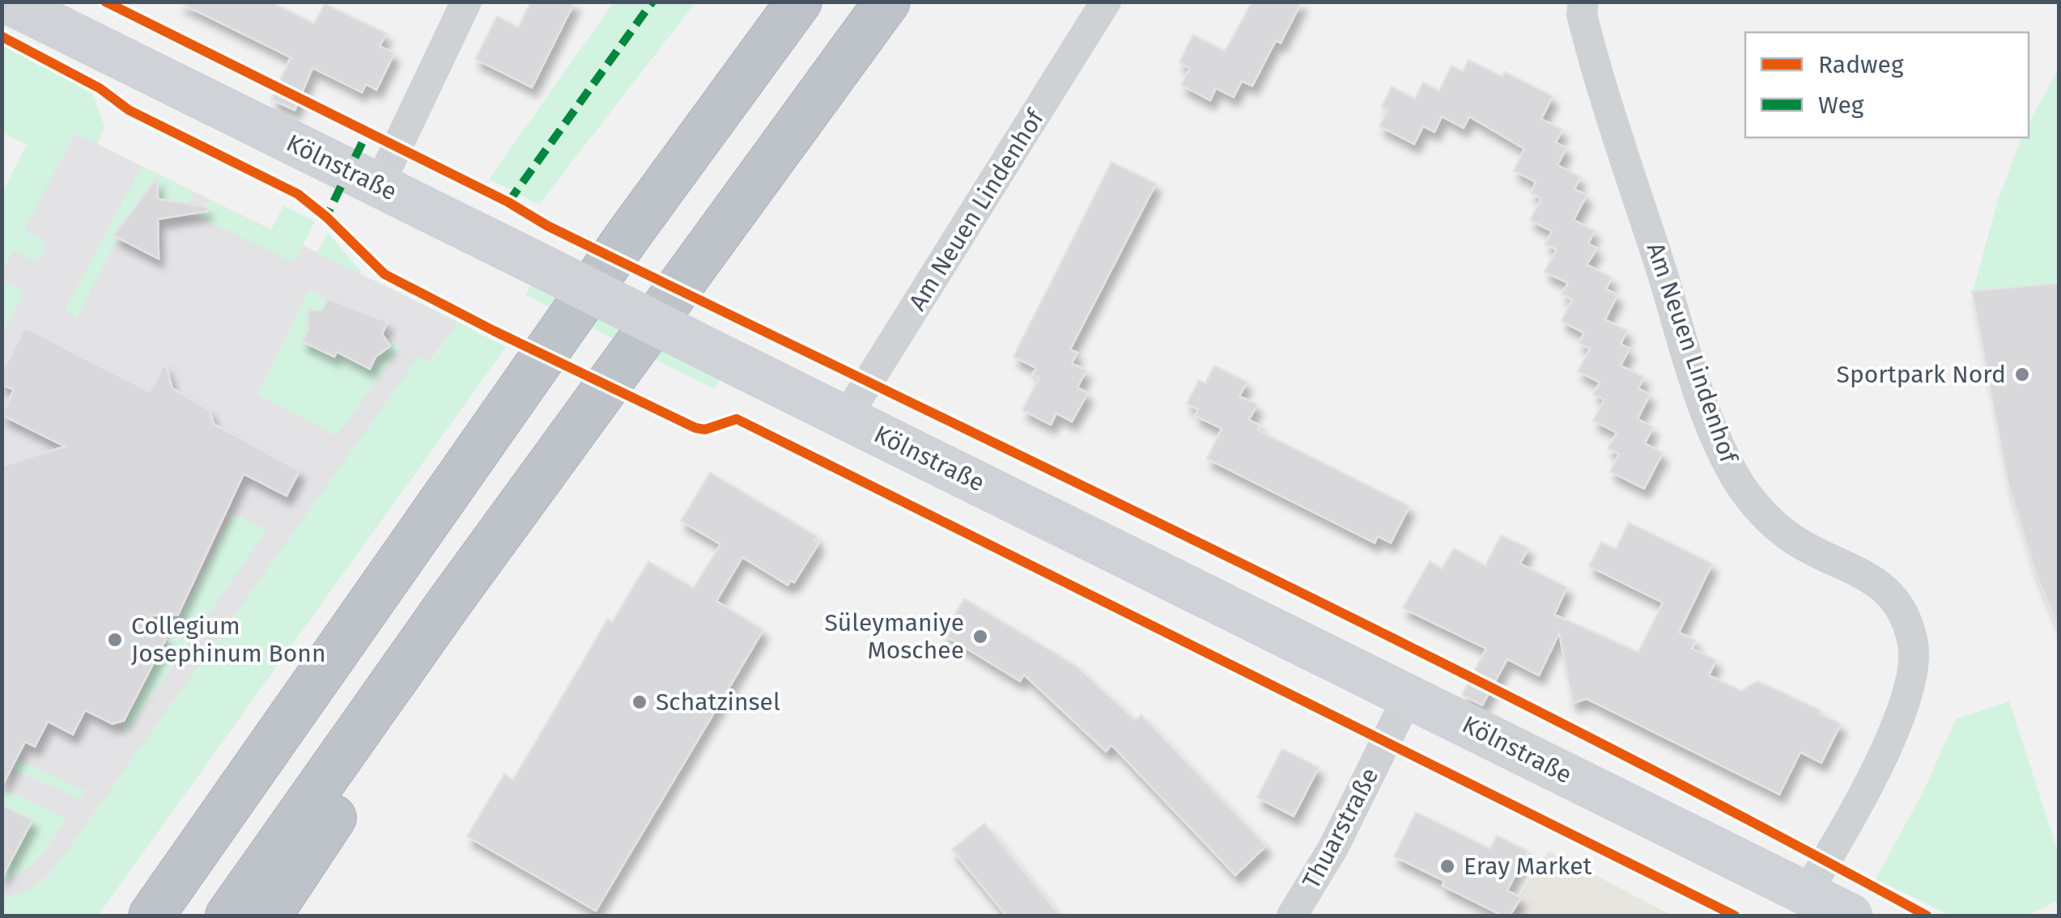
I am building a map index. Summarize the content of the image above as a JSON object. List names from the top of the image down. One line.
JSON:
{"streets":{"main road":["Kölnstraße"],"street":["Am Neuen Lindenhof","Thuarstraße"]},"crossings":[["Kölnstraße","Am Neuen Lindenhof"],["Kölnstraße","Thuarstraße"]],"places":["Sportpark Nord","Süleymaniye Moschee","Collegium Josephinum Bonn","Schatzinsel","Eray Market"],"legend":["Radweg","Weg"]}
